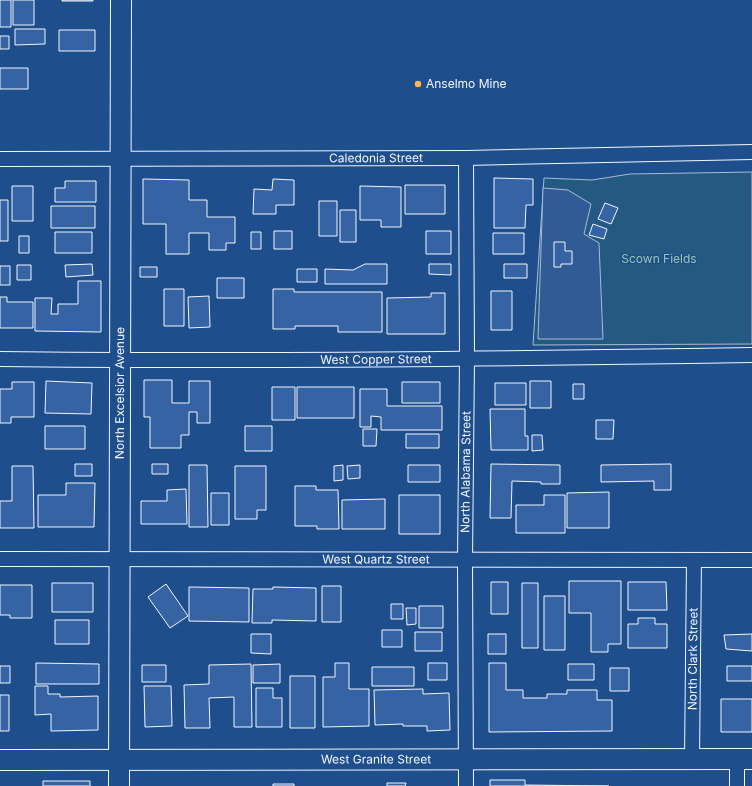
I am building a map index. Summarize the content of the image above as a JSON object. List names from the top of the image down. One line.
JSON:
{"streets":{"street":["Caledonia Street","West Copper Street","North Excelsior Avenue","North Alabama Street","West Quartz Street","North Clark Street","West Granite Street"]},"crossings":[["Caledonia Street","North Excelsior Avenue"],["Caledonia Street","North Alabama Street"],["West Copper Street","North Excelsior Avenue"],["West Copper Street","North Alabama Street"],["North Excelsior Avenue","West Quartz Street"],["North Excelsior Avenue","West Granite Street"],["North Alabama Street","West Quartz Street"],["North Alabama Street","West Granite Street"],["West Quartz Street","North Clark Street"],["North Clark Street","West Granite Street"]],"parks":["Scown Fields"],"places":["Anselmo Mine"]}
